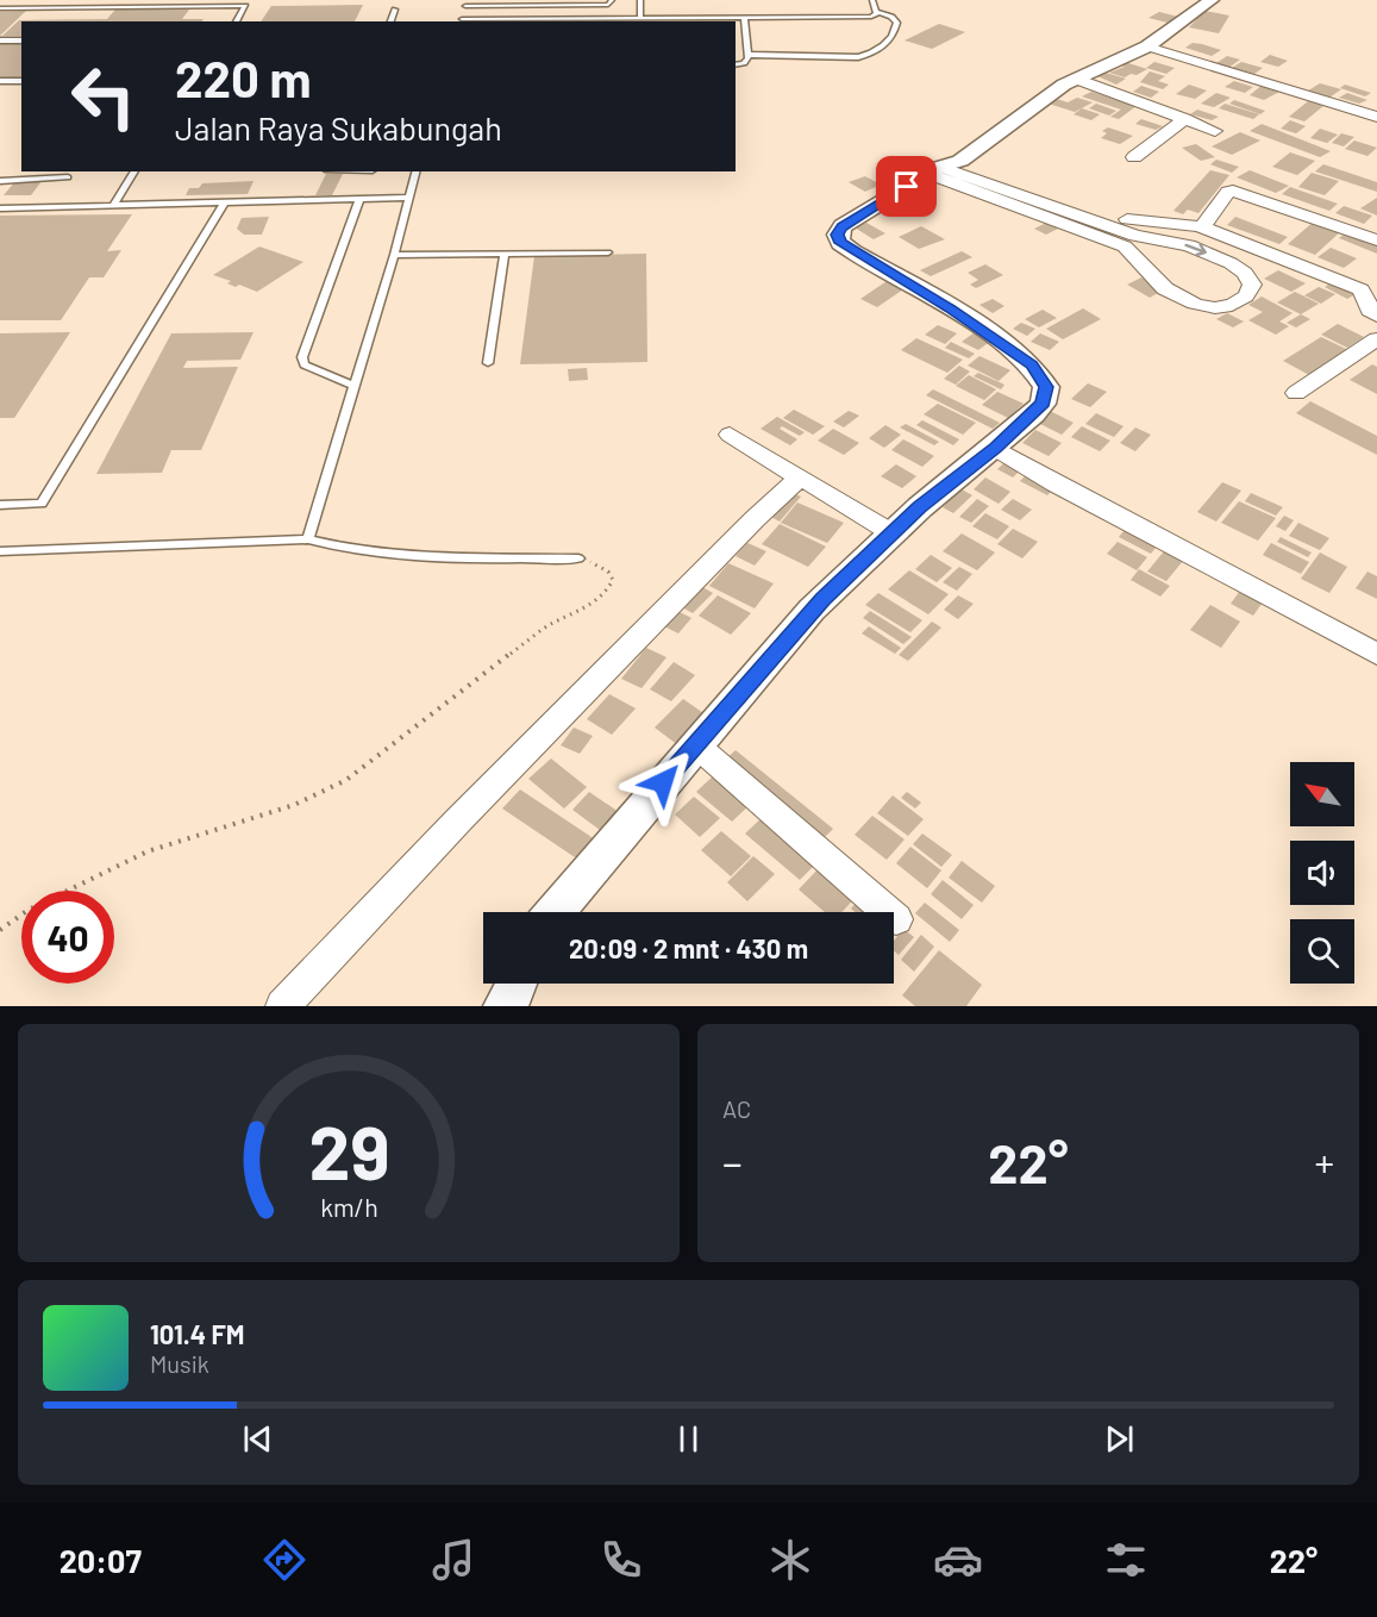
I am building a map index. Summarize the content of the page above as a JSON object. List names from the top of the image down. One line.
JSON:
{"north":"top left","page":{"turn":["220 m","Jalan Raya Sukabungah"],"limit":"40","trip":"20:09 · 2 mnt · 430 m","tile":"AC","heat":["−","22°","+"],"song":["101.4 FM","Musik"],"tabs":["20:07","22°"],"gauge":["29","km/h"]}}
